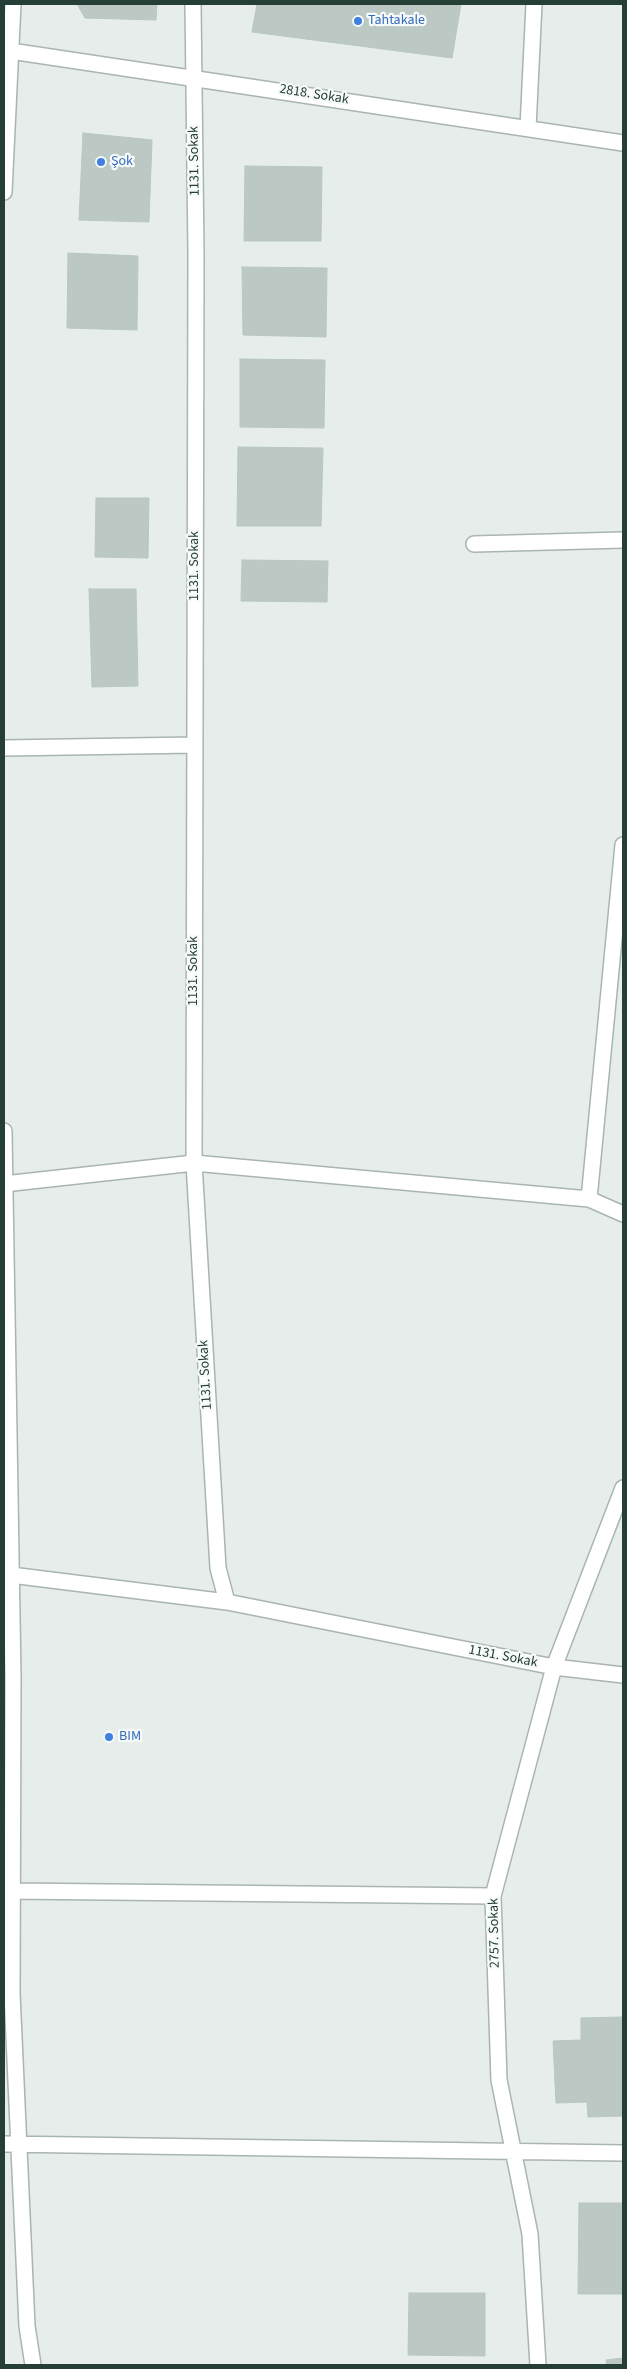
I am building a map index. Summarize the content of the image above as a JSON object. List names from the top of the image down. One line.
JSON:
{"streets":{"street":["2818. Sokak","1131. Sokak","2757. Sokak"]},"crossings":[["2818. Sokak","1131. Sokak"],["1131. Sokak","2757. Sokak"]],"places":["Tahtakale","Şok","BIM"]}
